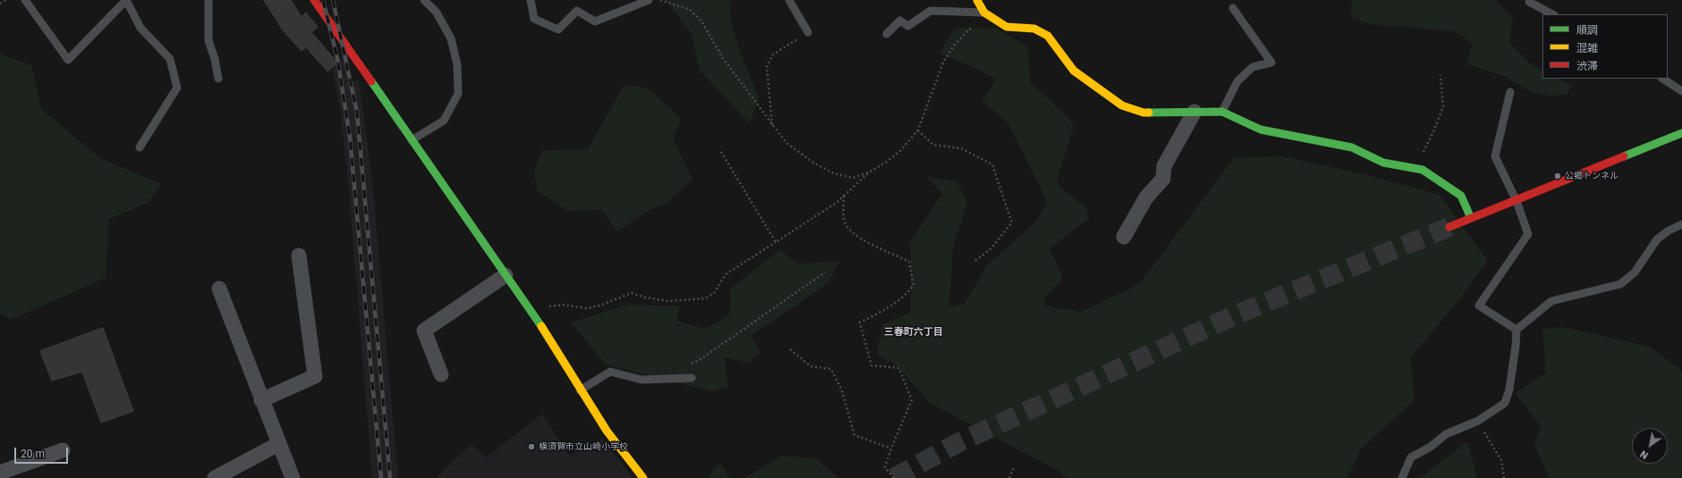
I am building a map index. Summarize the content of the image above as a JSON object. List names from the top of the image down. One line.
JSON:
{"districts":["三春町六丁目"],"places":["公郷トンネル","横須賀市立山崎小学校"],"legend":["順調","混雑","渋滞"],"scale_bar":"20 m","north":"bottom left"}
